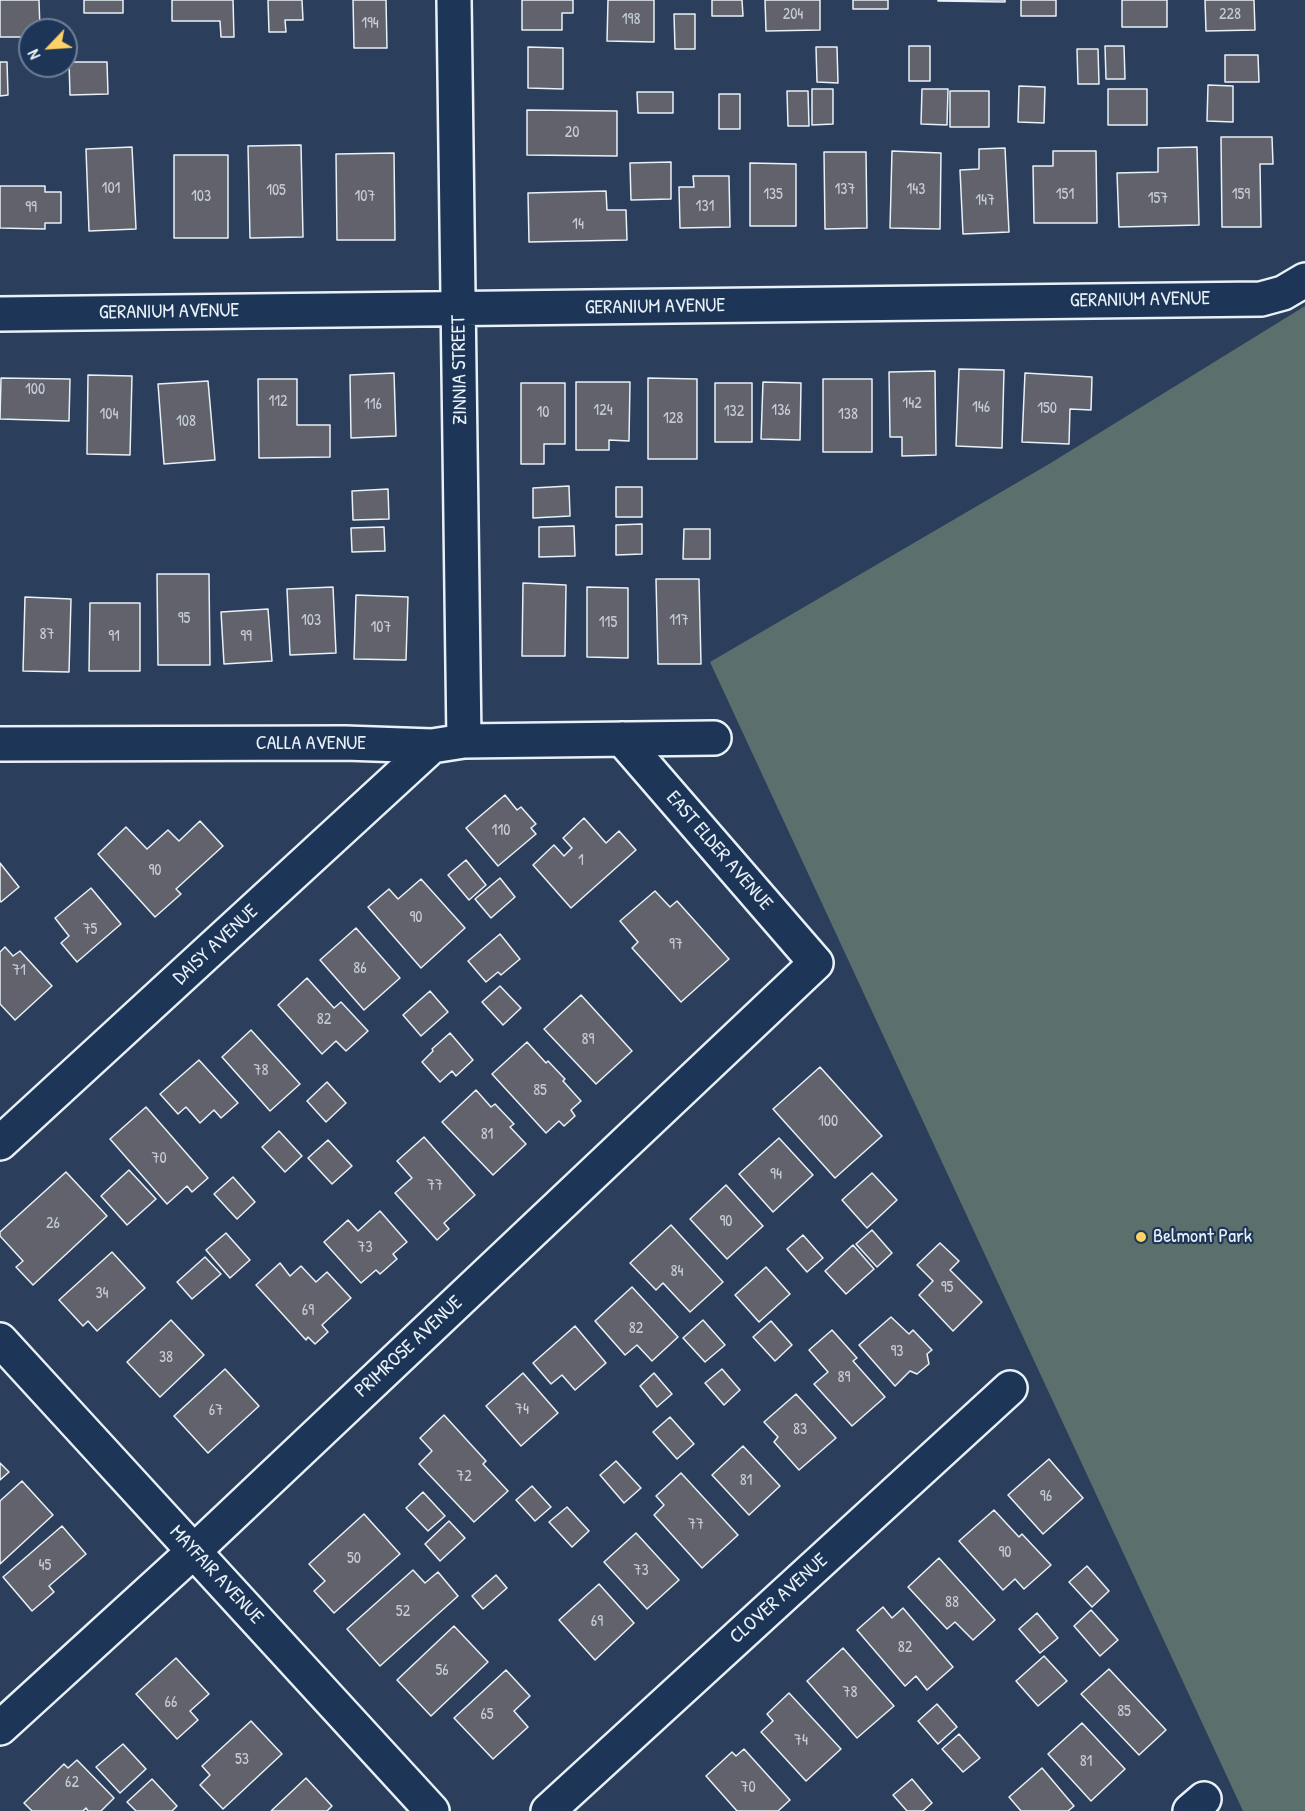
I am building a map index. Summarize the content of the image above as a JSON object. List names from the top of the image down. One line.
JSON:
{"streets":{"street":["GERANIUM AVENUE","ZINNIA STREET","CALLA AVENUE","EAST ELDER AVENUE","DAISY AVENUE","PRIMROSE AVENUE","MAYFAIR AVENUE","CLOVER AVENUE"]},"crossings":[["GERANIUM AVENUE","ZINNIA STREET"],["ZINNIA STREET","CALLA AVENUE"],["CALLA AVENUE","EAST ELDER AVENUE"],["CALLA AVENUE","DAISY AVENUE"],["EAST ELDER AVENUE","PRIMROSE AVENUE"],["PRIMROSE AVENUE","MAYFAIR AVENUE"]],"places":["Belmont Park"],"house_numbers":["204","228","198","194","20","101","137","143","105","135","151","159","103","107","157","147","131","99","14","100","112","142","116","146","150","124","136","132","10","104","138","128","108","95","103","117","115","107","87","91","99","110","1","90","90","75","97","86","71","82","89","78","85","100","81","70","94","77","90","26","73","84","95","34","69","82","93","38","89","74","67","83","72","81","96","77","90","50","45","73","88","52","69","82","56","78","66","85","65","74","53","81","62","70"],"north":"bottom left"}
